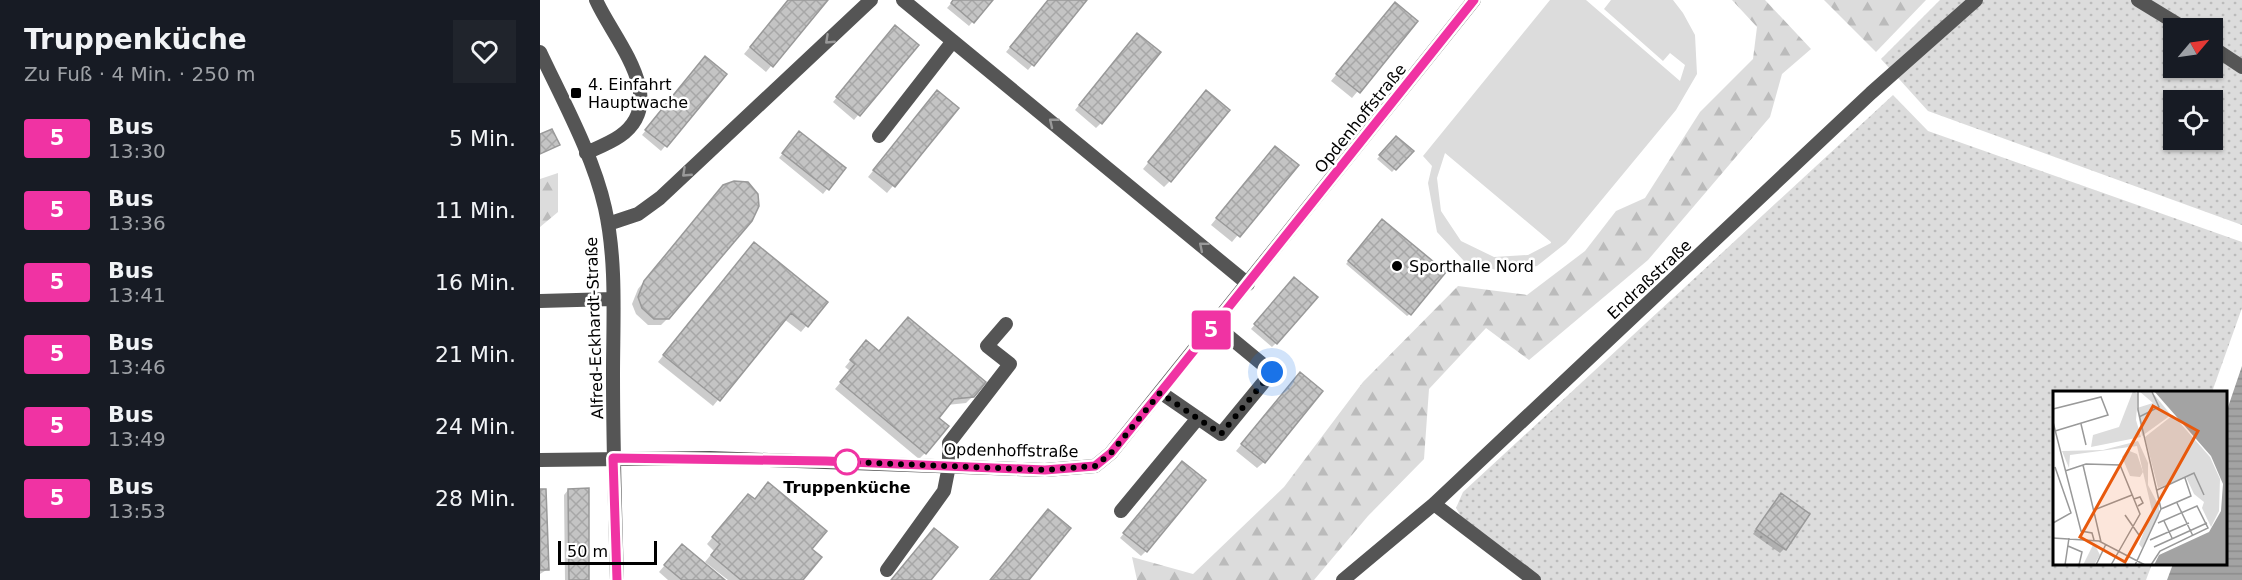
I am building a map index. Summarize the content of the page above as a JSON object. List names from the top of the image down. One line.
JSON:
{"streets":{"street":["Opdenhoffstraße","Endraßstraße","Alfred-Eckhardt-Straße"]},"crossings":[["Opdenhoffstraße","Alfred-Eckhardt-Straße"]],"places":{"transit":["4. Einfahrt Hauptwache"],"other":["Sporthalle Nord","Truppenküche"]},"lines":["bus line 5"],"scale_bar":"50 m","north":"top right","page":{"heading":["Truppenküche","Zu Fuß · 4 Min. · 250 m"],"on_map":"5","list":[{"mark":"5","name":"Bus","note":"13:30","value":"5 Min."},{"mark":"5","name":"Bus","note":"13:36","value":"11 Min."},{"mark":"5","name":"Bus","note":"13:41","value":"16 Min."},{"mark":"5","name":"Bus","note":"13:46","value":"21 Min."},{"mark":"5","name":"Bus","note":"13:49","value":"24 Min."},{"mark":"5","name":"Bus","note":"13:53","value":"28 Min."}],"scale":"50 m"}}
